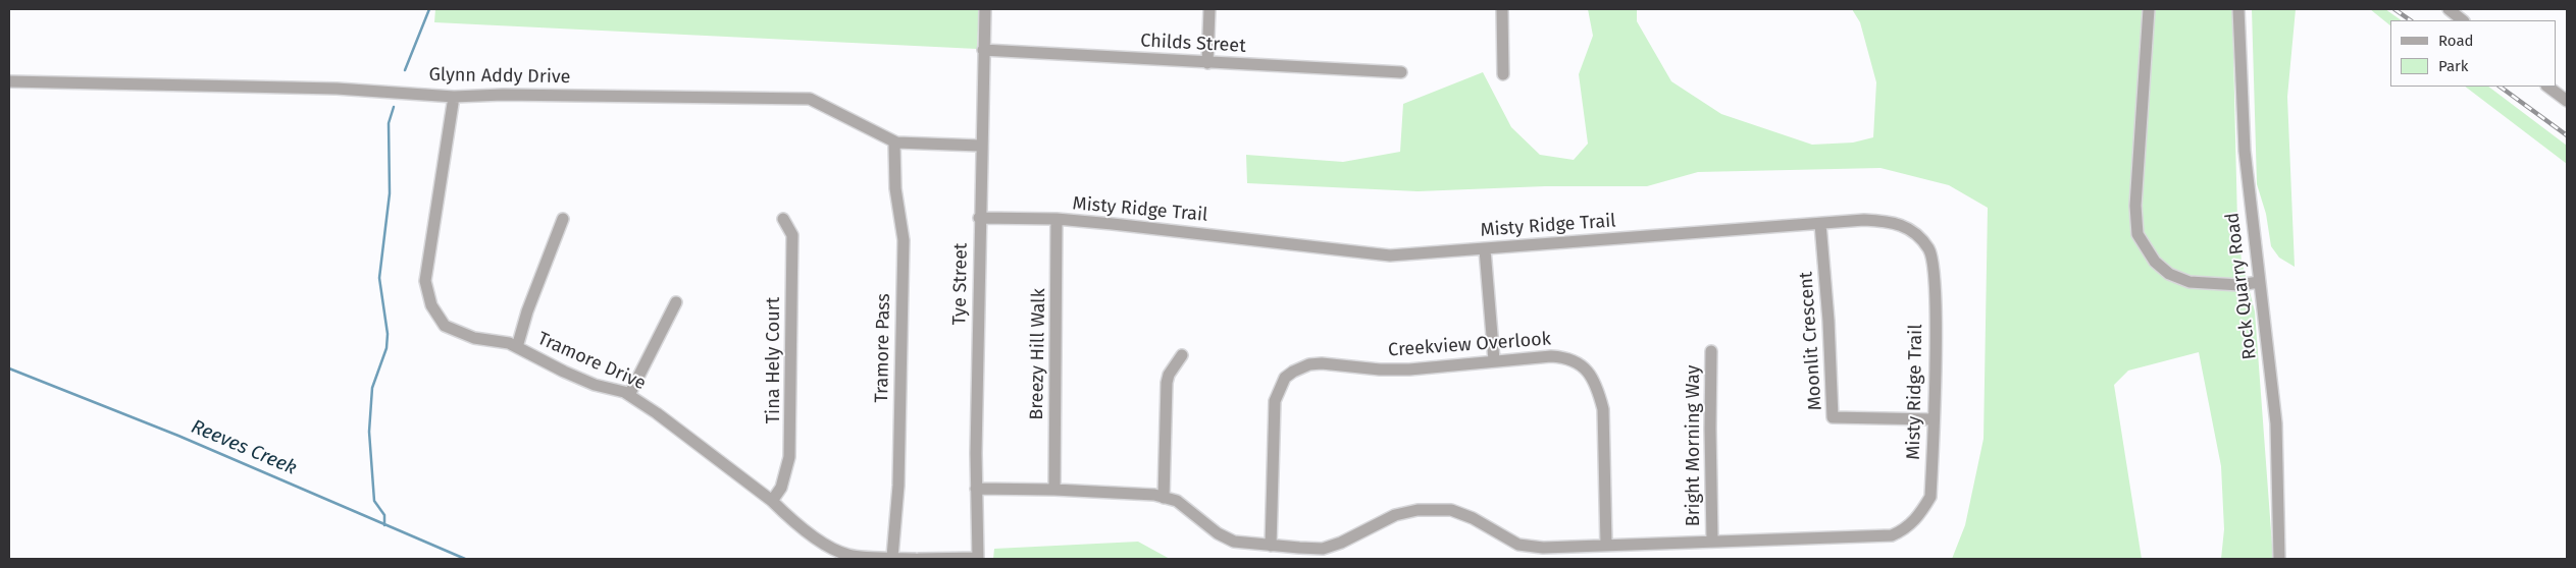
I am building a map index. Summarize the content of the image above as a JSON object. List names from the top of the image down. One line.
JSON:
{"streets":{"street":["Childs Street","Glynn Addy Drive","Misty Ridge Trail","Tye Street","Rock Quarry Road","Moonlit Crescent","Creekview Overlook","Tramore Pass","Breezy Hill Walk","Tina Hely Court","Tramore Drive","Bright Morning Way"]},"crossings":[["Childs Street","Tye Street"],["Glynn Addy Drive","Tye Street"],["Glynn Addy Drive","Tramore Pass"],["Glynn Addy Drive","Tramore Drive"],["Misty Ridge Trail","Tye Street"],["Misty Ridge Trail","Moonlit Crescent"],["Misty Ridge Trail","Creekview Overlook"],["Misty Ridge Trail","Breezy Hill Walk"],["Misty Ridge Trail","Bright Morning Way"],["Tramore Pass","Tramore Drive"],["Tina Hely Court","Tramore Drive"]],"water":["Reeves Creek"],"legend":["Road","Park"]}
